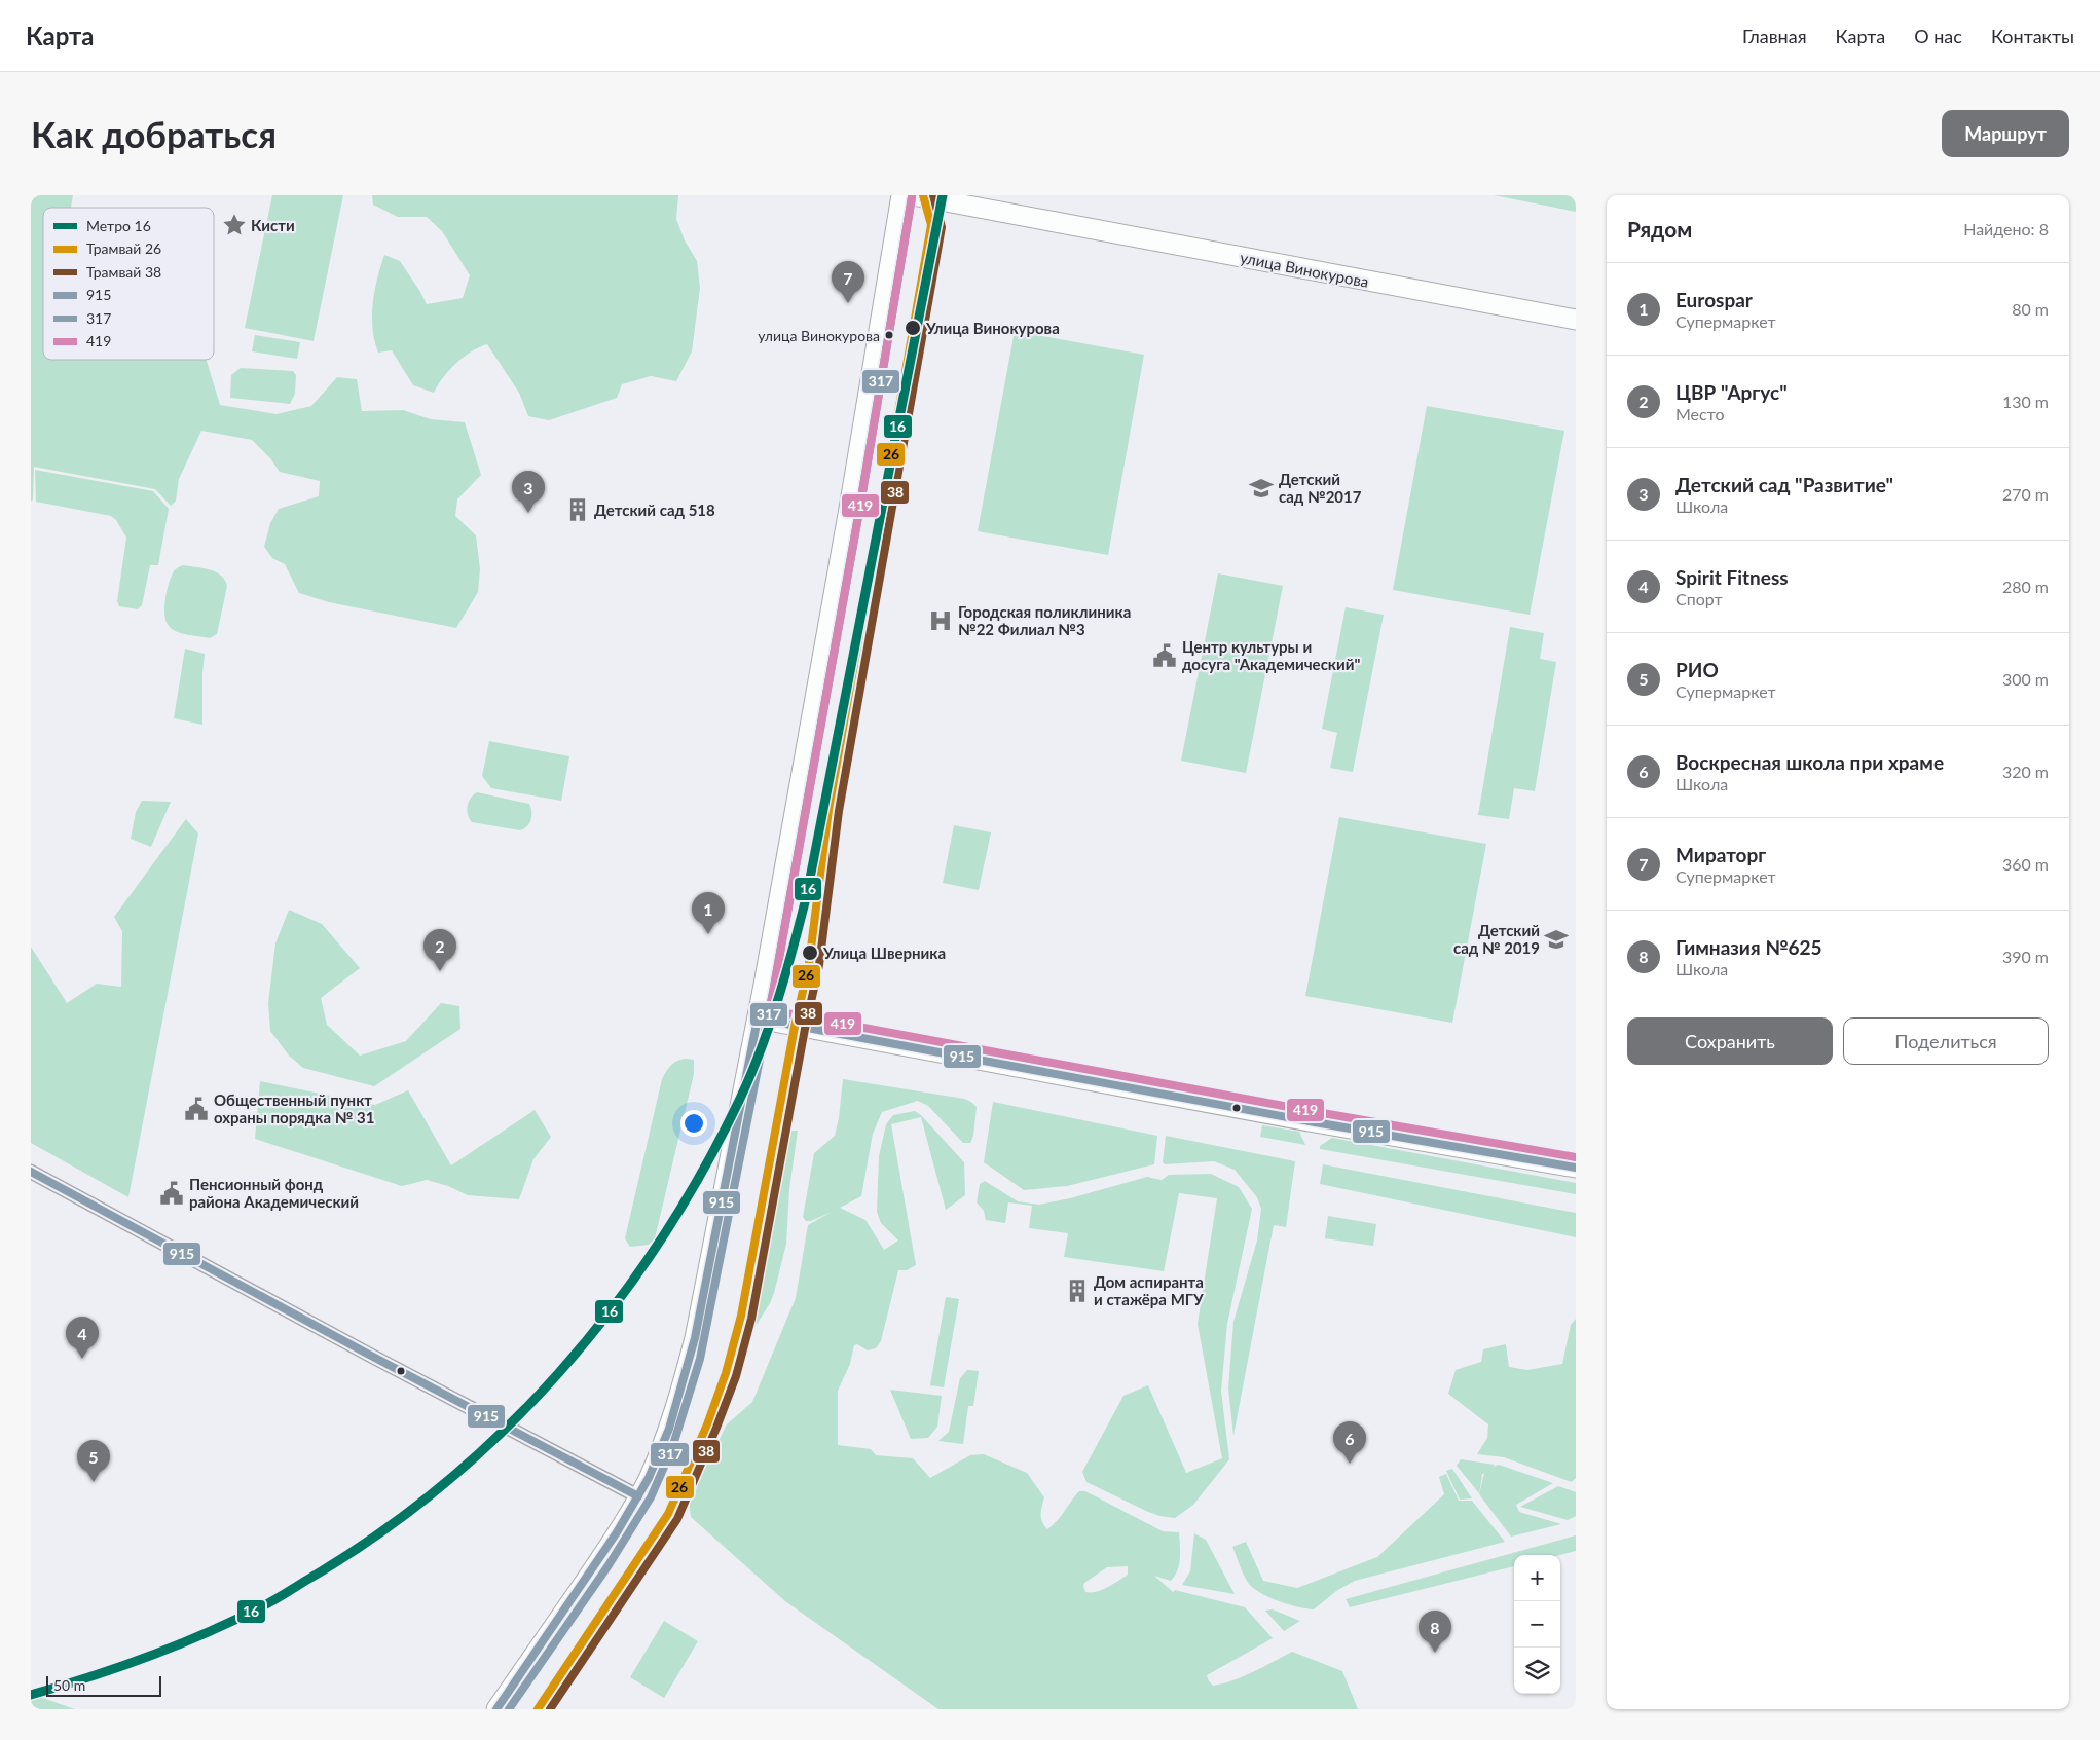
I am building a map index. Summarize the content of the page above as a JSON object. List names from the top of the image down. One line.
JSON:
{"streets":{"main road":["улица Винокурова"]},"places":{"place":["Кисти"],"other":["Улица Винокурова","улица Винокурова","Улица Шверника"],"school or university":["Детский сад №2017","Детский сад № 2019"],"building":["Детский сад 518","Дом аспиранта и стажёра МГУ"],"hospital":["Городская поликлиника №22 Филиал №3"],"public building":["Центр культуры и досуга \"Академический\"","Общественный пункт охраны порядка № 31","Пенсионный фонд района Академический"]},"lines":["metro line 16","tram line 26","tram line 38","transit line 317","transit line 419","transit line 915"],"legend":["Метро 16","Трамвай 26","Трамвай 38","915","317","419"],"scale_bar":"50 m","page":{"header":"Карта","nav":["Главная","Карта","О нас","Контакты"],"buttons":["Маршрут",["Сохранить","Поделиться"]],"title":"Как добраться","heading":["Рядом","Найдено: 8"],"pins":["7","3","1","2","4","6","5","8"],"list":[{"mark":"1","name":"Eurospar","note":"Супермаркет","value":"80 m"},{"mark":"2","name":"ЦВР \"Аргус\"","note":"Место","value":"130 m"},{"mark":"3","name":"Детский сад \"Развитие\"","note":"Школа","value":"270 m"},{"mark":"4","name":"Spirit Fitness","note":"Спорт","value":"280 m"},{"mark":"5","name":"РИО","note":"Супермаркет","value":"300 m"},{"mark":"6","name":"Воскресная школа при храме","note":"Школа","value":"320 m"},{"mark":"7","name":"Мираторг","note":"Супермаркет","value":"360 m"},{"mark":"8","name":"Гимназия №625","note":"Школа","value":"390 m"}],"map_buttons":["+","−"],"scale":"50 m"}}
